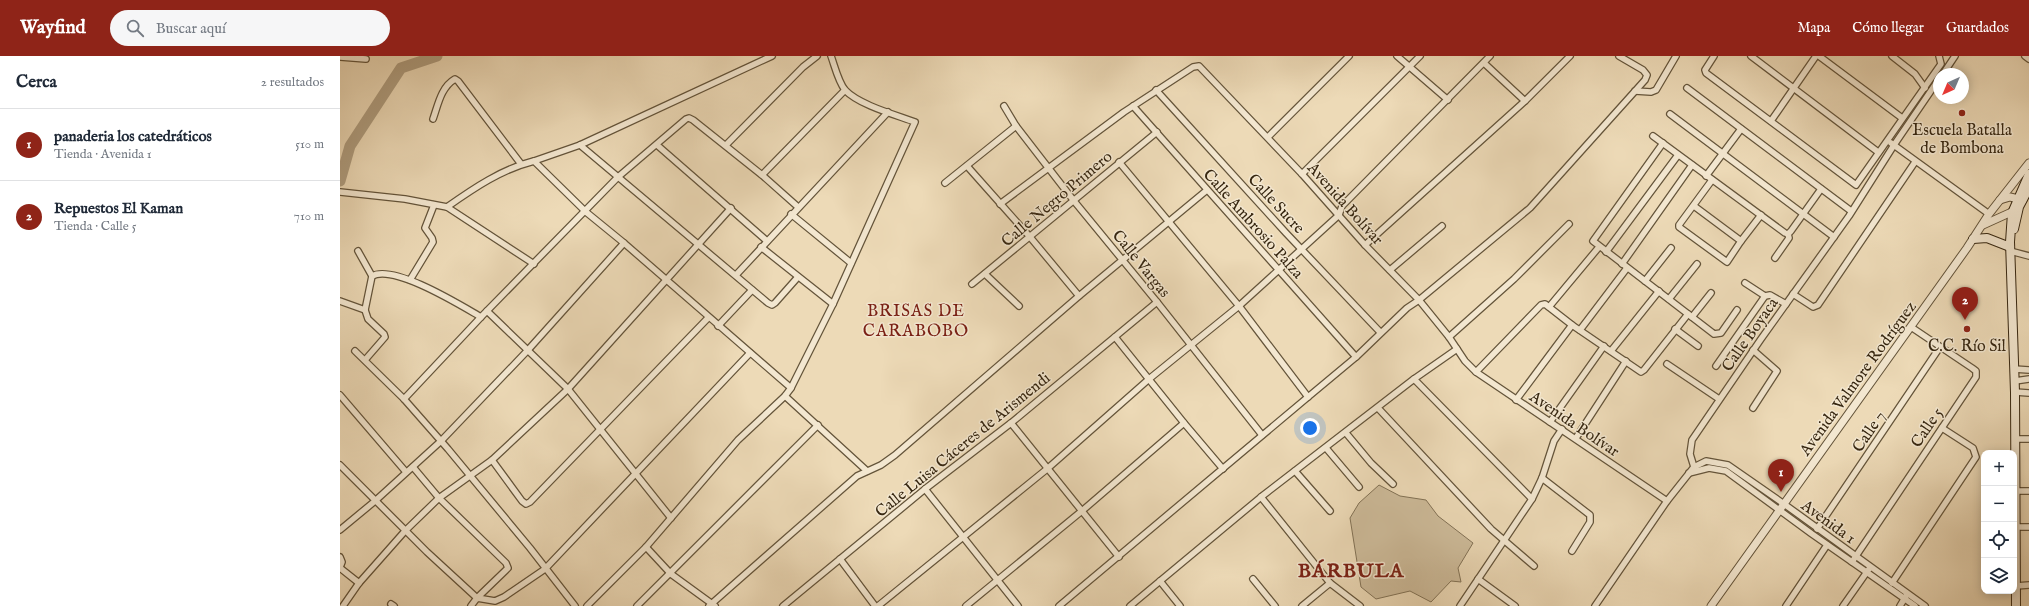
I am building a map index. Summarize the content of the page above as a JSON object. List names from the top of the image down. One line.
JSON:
{"streets":{"street":["Calle Negro Primero","Calle Sucre","Avenida Bolívar","Calle Ambrosio Palza","Calle Vargas","Calle Boyaca","Avenida Valmore Rodríguez","Calle 5","Calle 7","Calle Luisa Cáceres de Arismendi","Avenida 1"]},"crossings":[["Calle Negro Primero","Calle Ambrosio Palza"],["Calle Negro Primero","Calle Vargas"],["Calle Sucre","Avenida Bolívar"],["Avenida Bolívar","Calle Ambrosio Palza"],["Avenida Bolívar","Calle Vargas"],["Calle Vargas","Calle Luisa Cáceres de Arismendi"],["Calle Boyaca","Avenida 1"],["Avenida Valmore Rodríguez","Calle 5"],["Avenida Valmore Rodríguez","Avenida 1"],["Calle 5","Calle 7"],["Calle 5","Avenida 1"],["Calle 7","Avenida 1"]],"districts":["BRISAS DE CARABOBO","BÁRBULA"],"places":["Escuela Batalla de Bombona","C.C. Río Sil"],"north":"bottom left","page":{"header":"Wayfind","search":"Buscar aquí","nav":["Mapa","Cómo llegar","Guardados"],"heading":["Cerca","2 resultados"],"list":[{"mark":"1","name":"panaderia los catedráticos","note":"Tienda · Avenida 1","value":"510 m"},{"mark":"2","name":"Repuestos El Kaman","note":"Tienda · Calle 5","value":"710 m"}],"pins":["2","1"],"map_buttons":["+","−"]}}
